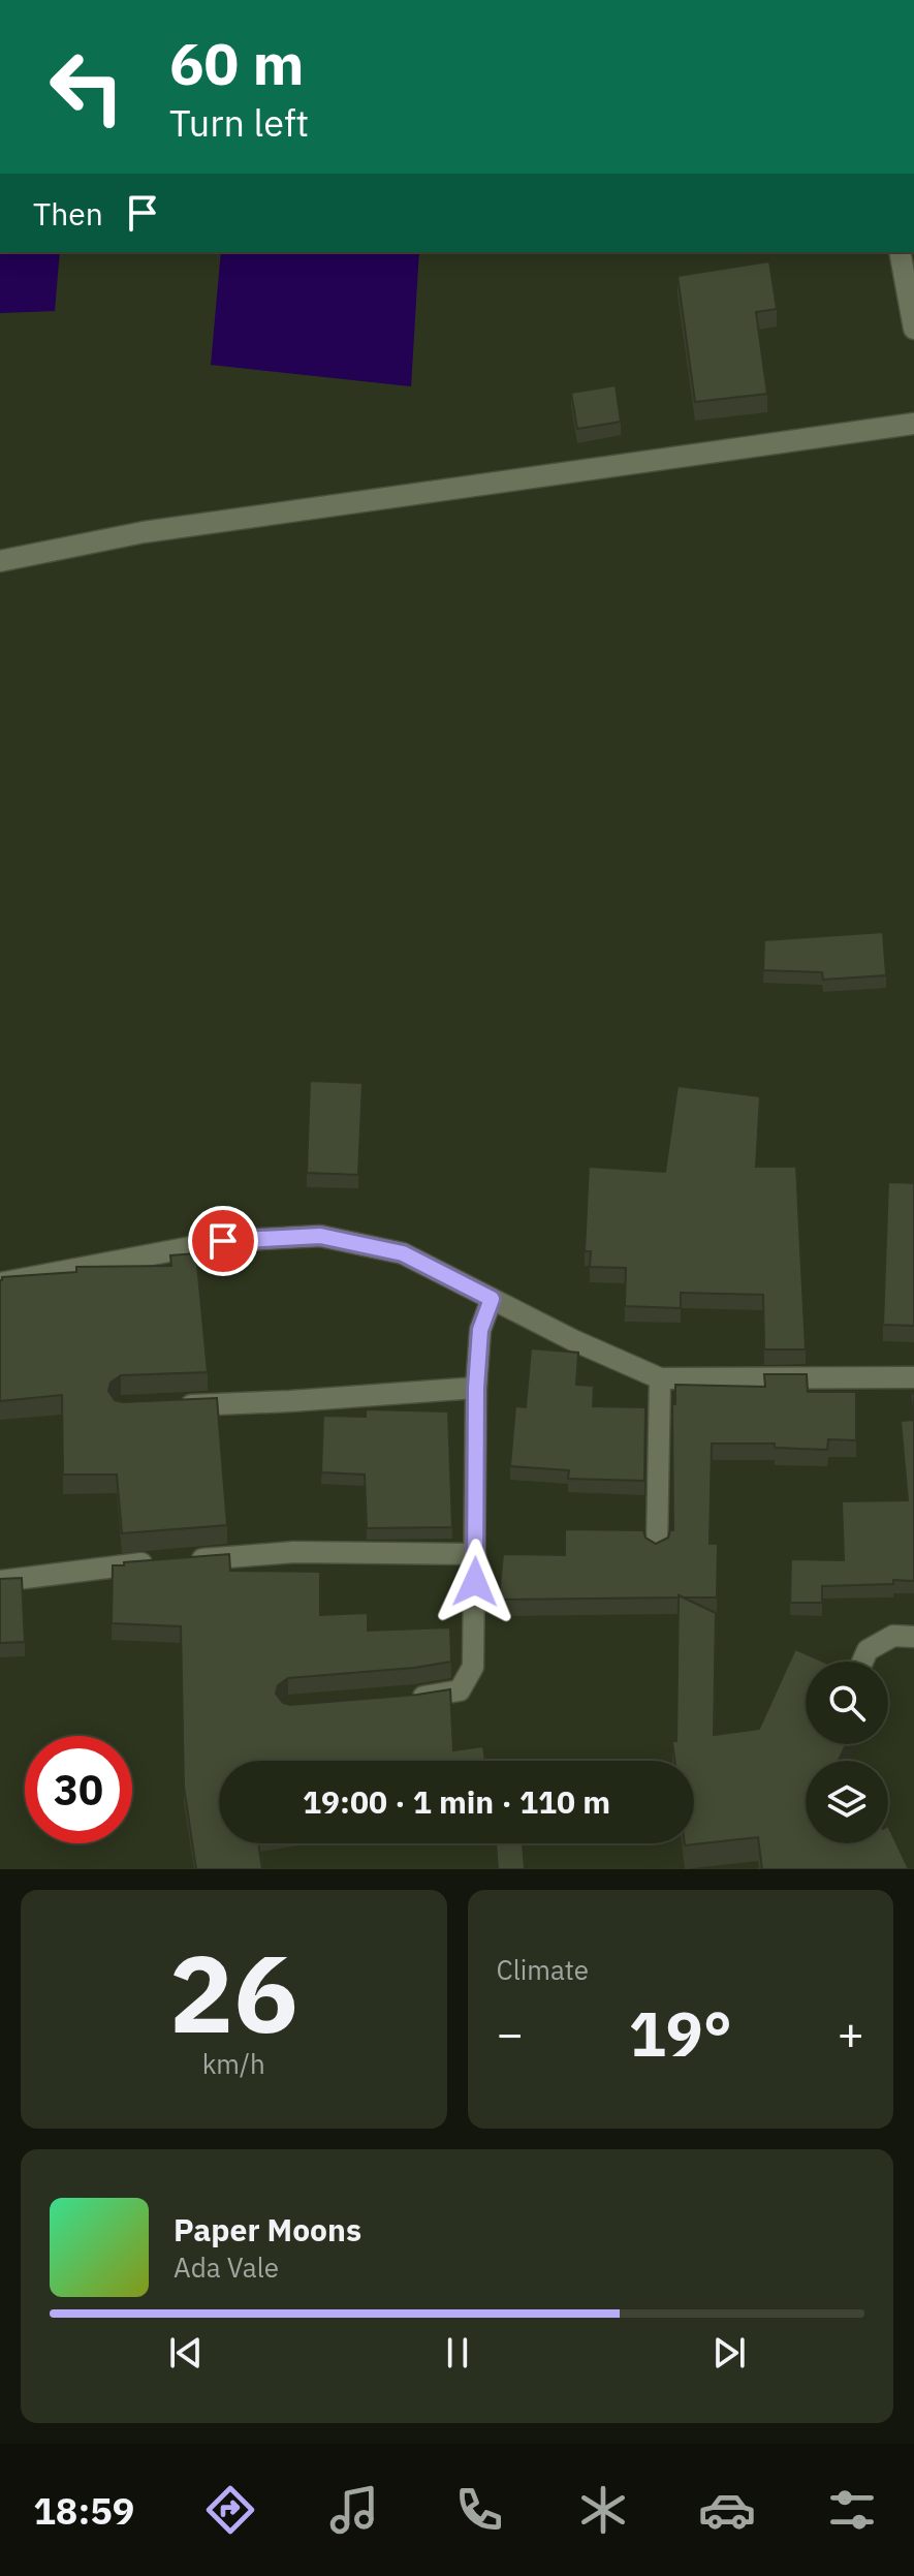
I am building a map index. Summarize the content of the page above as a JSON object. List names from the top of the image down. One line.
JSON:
{"page":{"turn":["60 m","Turn left"],"then":"Then","limit":"30","trip":"19:00 · 1 min · 110 m","tile":[["26","km/h"],"Climate"],"heat":["−","19°","+"],"song":["Paper Moons","Ada Vale"],"tabs":"18:59"}}
